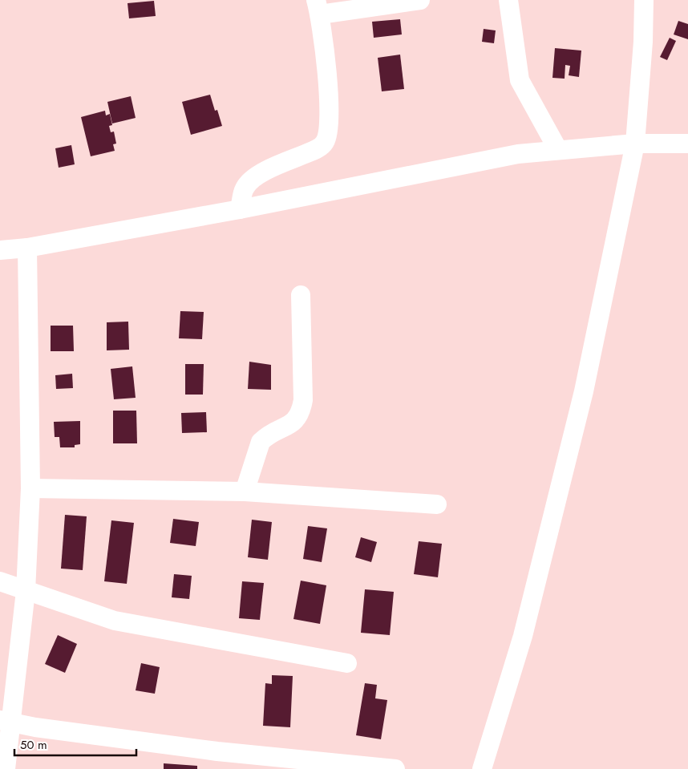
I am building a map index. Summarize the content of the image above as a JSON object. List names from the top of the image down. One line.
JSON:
{"scale_bar":"50 m"}
